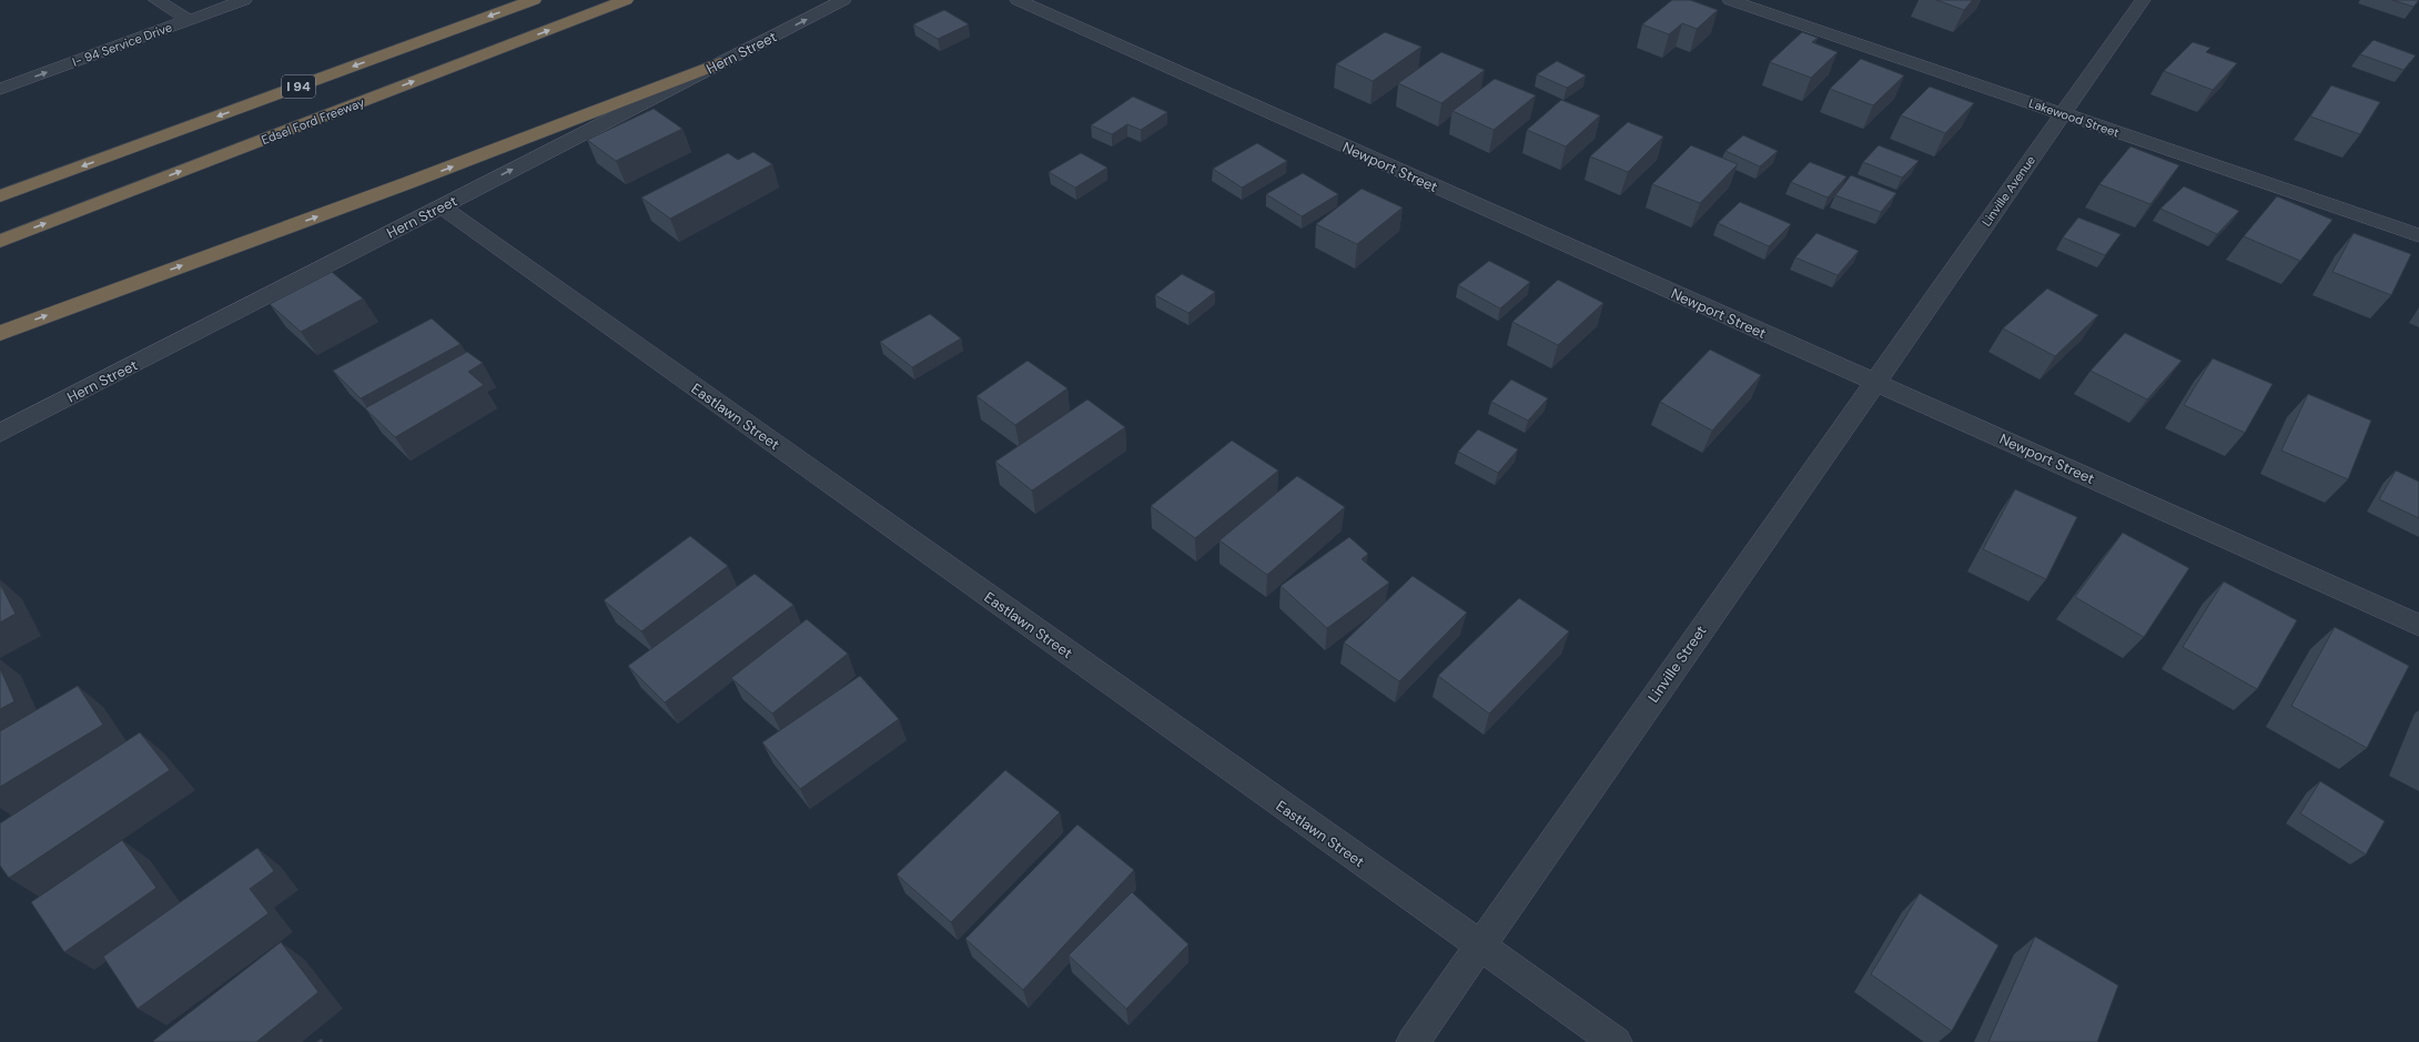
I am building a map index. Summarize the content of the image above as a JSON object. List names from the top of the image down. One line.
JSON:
{"streets":{"highway":["I 94","Edsel Ford Freeway"],"street":["I- 94 Service Drive","Hern Street","Lakewood Street","Newport Street","Linville Avenue","Eastlawn Street","Linville Street"]},"crossings":[["Hern Street","Eastlawn Street"],["Lakewood Street","Linville Avenue"],["Newport Street","Linville Avenue"],["Newport Street","Linville Street"],["Linville Avenue","Linville Street"],["Eastlawn Street","Linville Street"]],"one_way":["I- 94 Service Drive","Hern Street"]}
